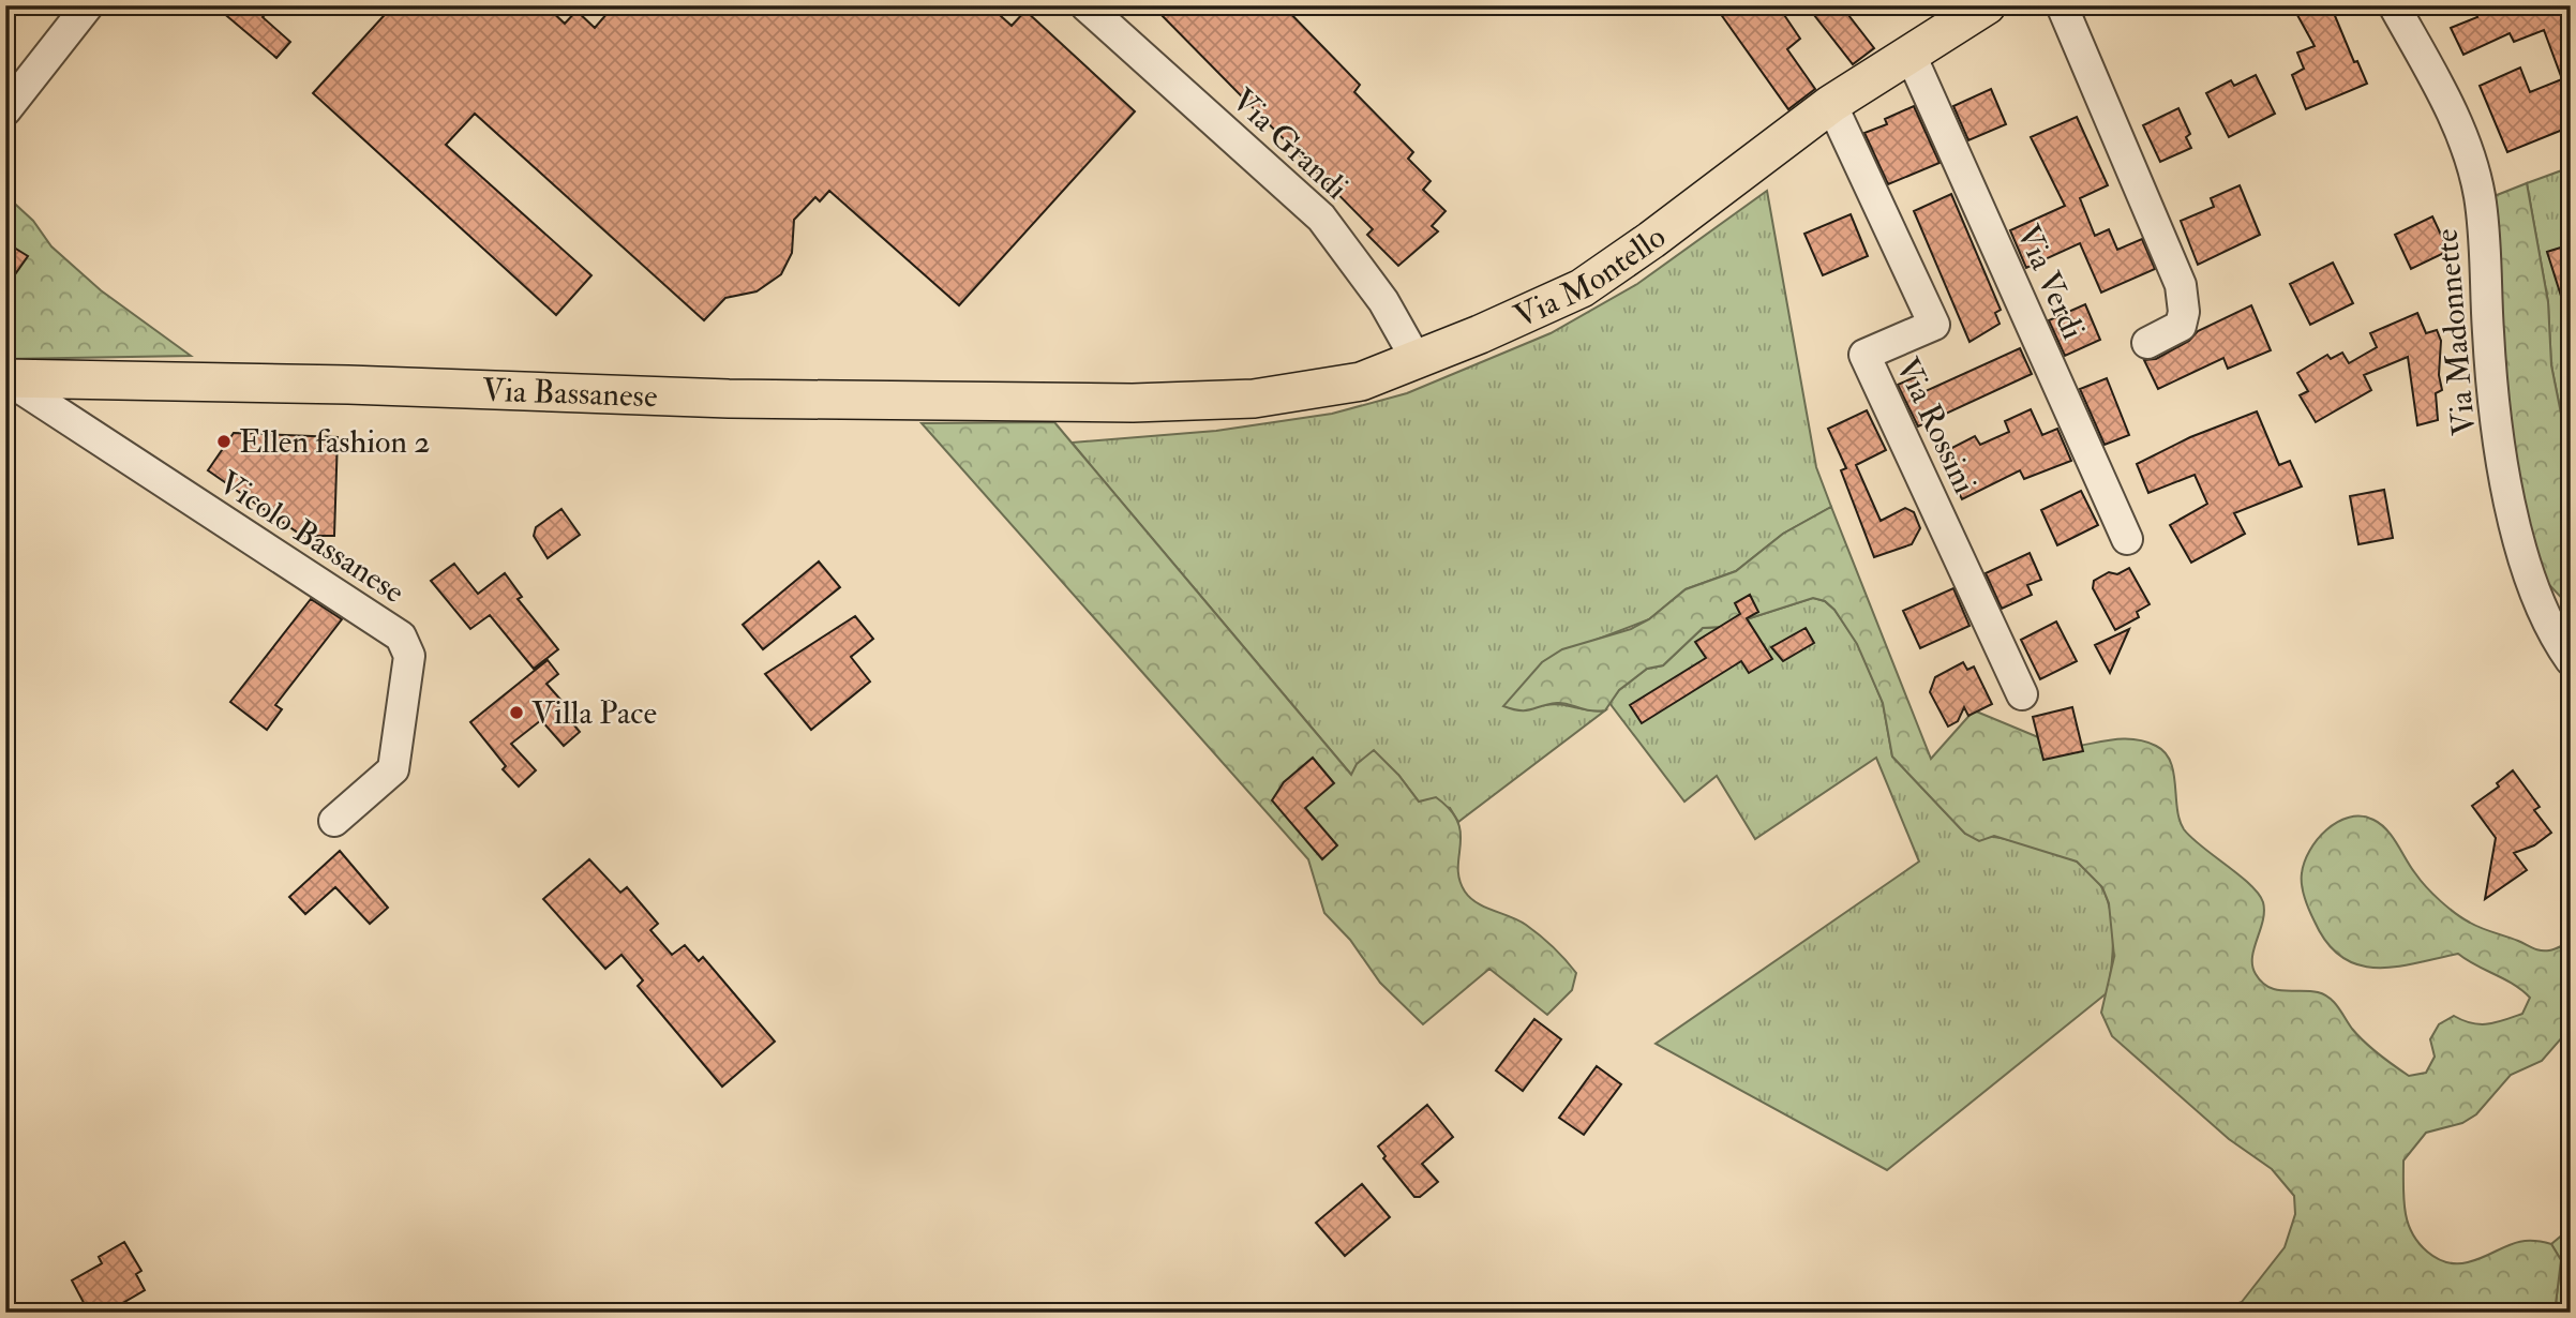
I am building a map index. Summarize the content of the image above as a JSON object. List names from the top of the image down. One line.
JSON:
{"streets":{"main road":["Via Montello","Via Bassanese"],"street":["Via Grandi","Via Verdi","Via Madonnette","Via Rossini","Vicolo Bassanese"]},"crossings":[["Via Grandi","Via Montello"],["Via Montello","Via Verdi"],["Via Montello","Via Bassanese"],["Via Montello","Via Rossini"],["Via Bassanese","Vicolo Bassanese"]],"places":["Ellen fashion 2","Villa Pace"]}
